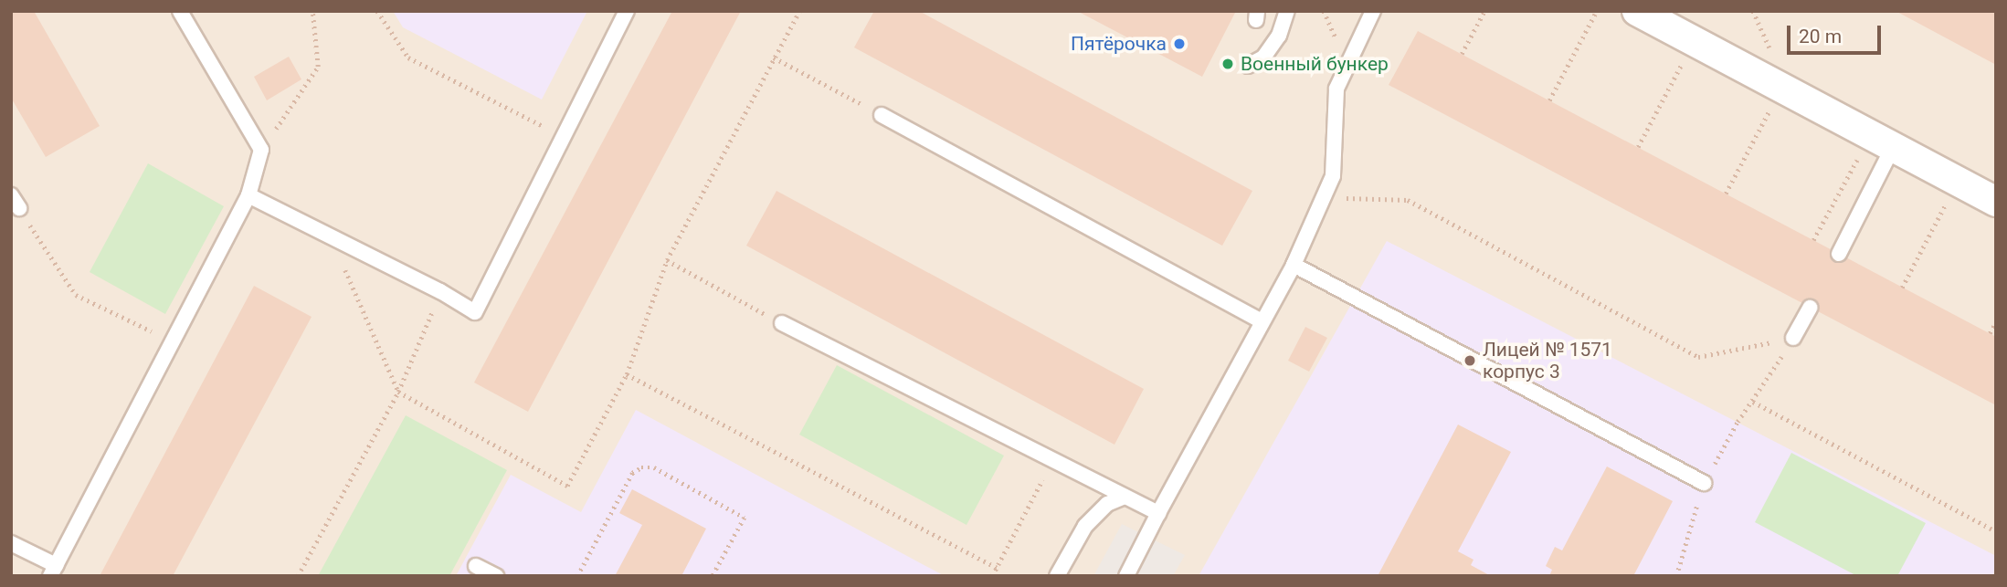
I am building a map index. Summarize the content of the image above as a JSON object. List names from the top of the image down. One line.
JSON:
{"places":["Пятёрочка","Военный бункер","Лицей № 1571 корпус 3"],"scale_bar":"20 m"}
